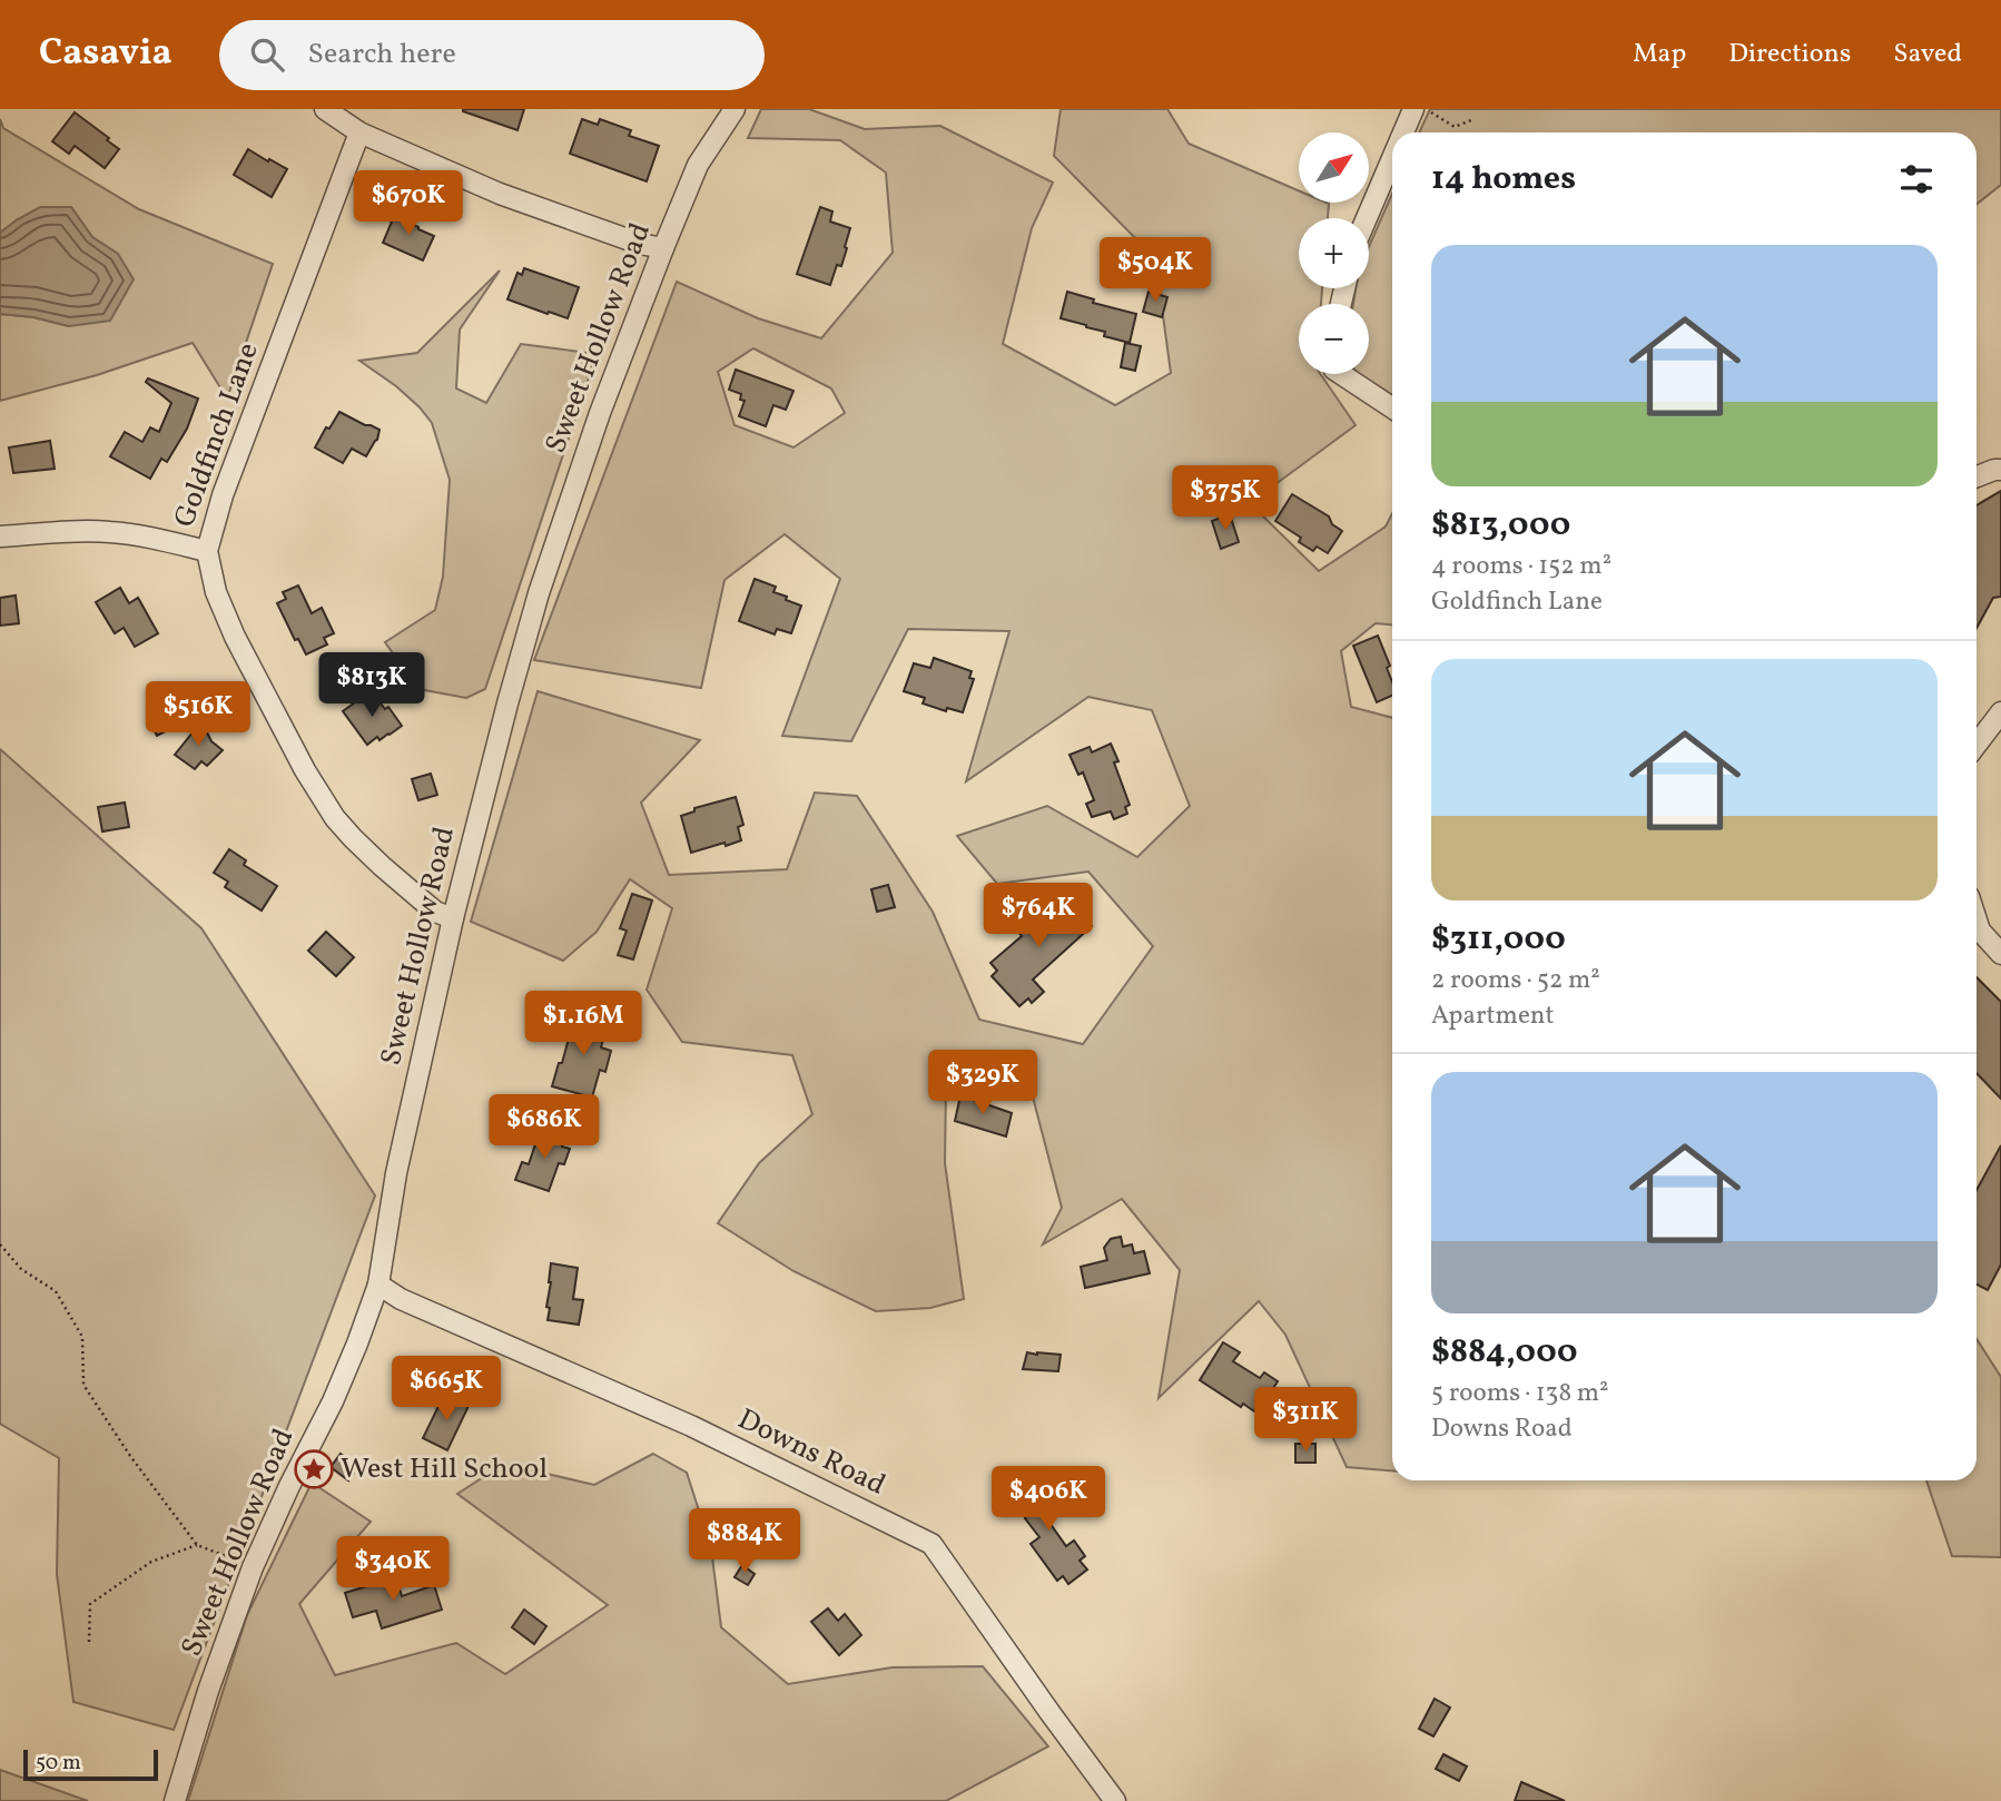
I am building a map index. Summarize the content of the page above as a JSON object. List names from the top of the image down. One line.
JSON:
{"streets":{"street":["Sweet Hollow Road","Goldfinch Lane","Downs Road"]},"crossings":[["Sweet Hollow Road","Goldfinch Lane"],["Sweet Hollow Road","Downs Road"]],"places":{"place":["West Hill School"]},"scale_bar":"50 m","north":"top right","page":{"header":"Casavia","search":"Search here","nav":["Map","Directions","Saved"],"map_buttons":["+","−"],"heading":"14 homes","price":["$670K","$504K","$375K","$813K","$516K","$764K","$1.16M","$329K","$686K","$665K","$311K","$406K","$884K","$340K"],"list":[{"name":"$813,000","note":"4 rooms · 152 m² · Goldfinch Lane"},{"name":"$311,000","note":"2 rooms · 52 m² · Apartment"},{"name":"$884,000","note":"5 rooms · 138 m² · Downs Road"}],"scale":"50 m"}}
